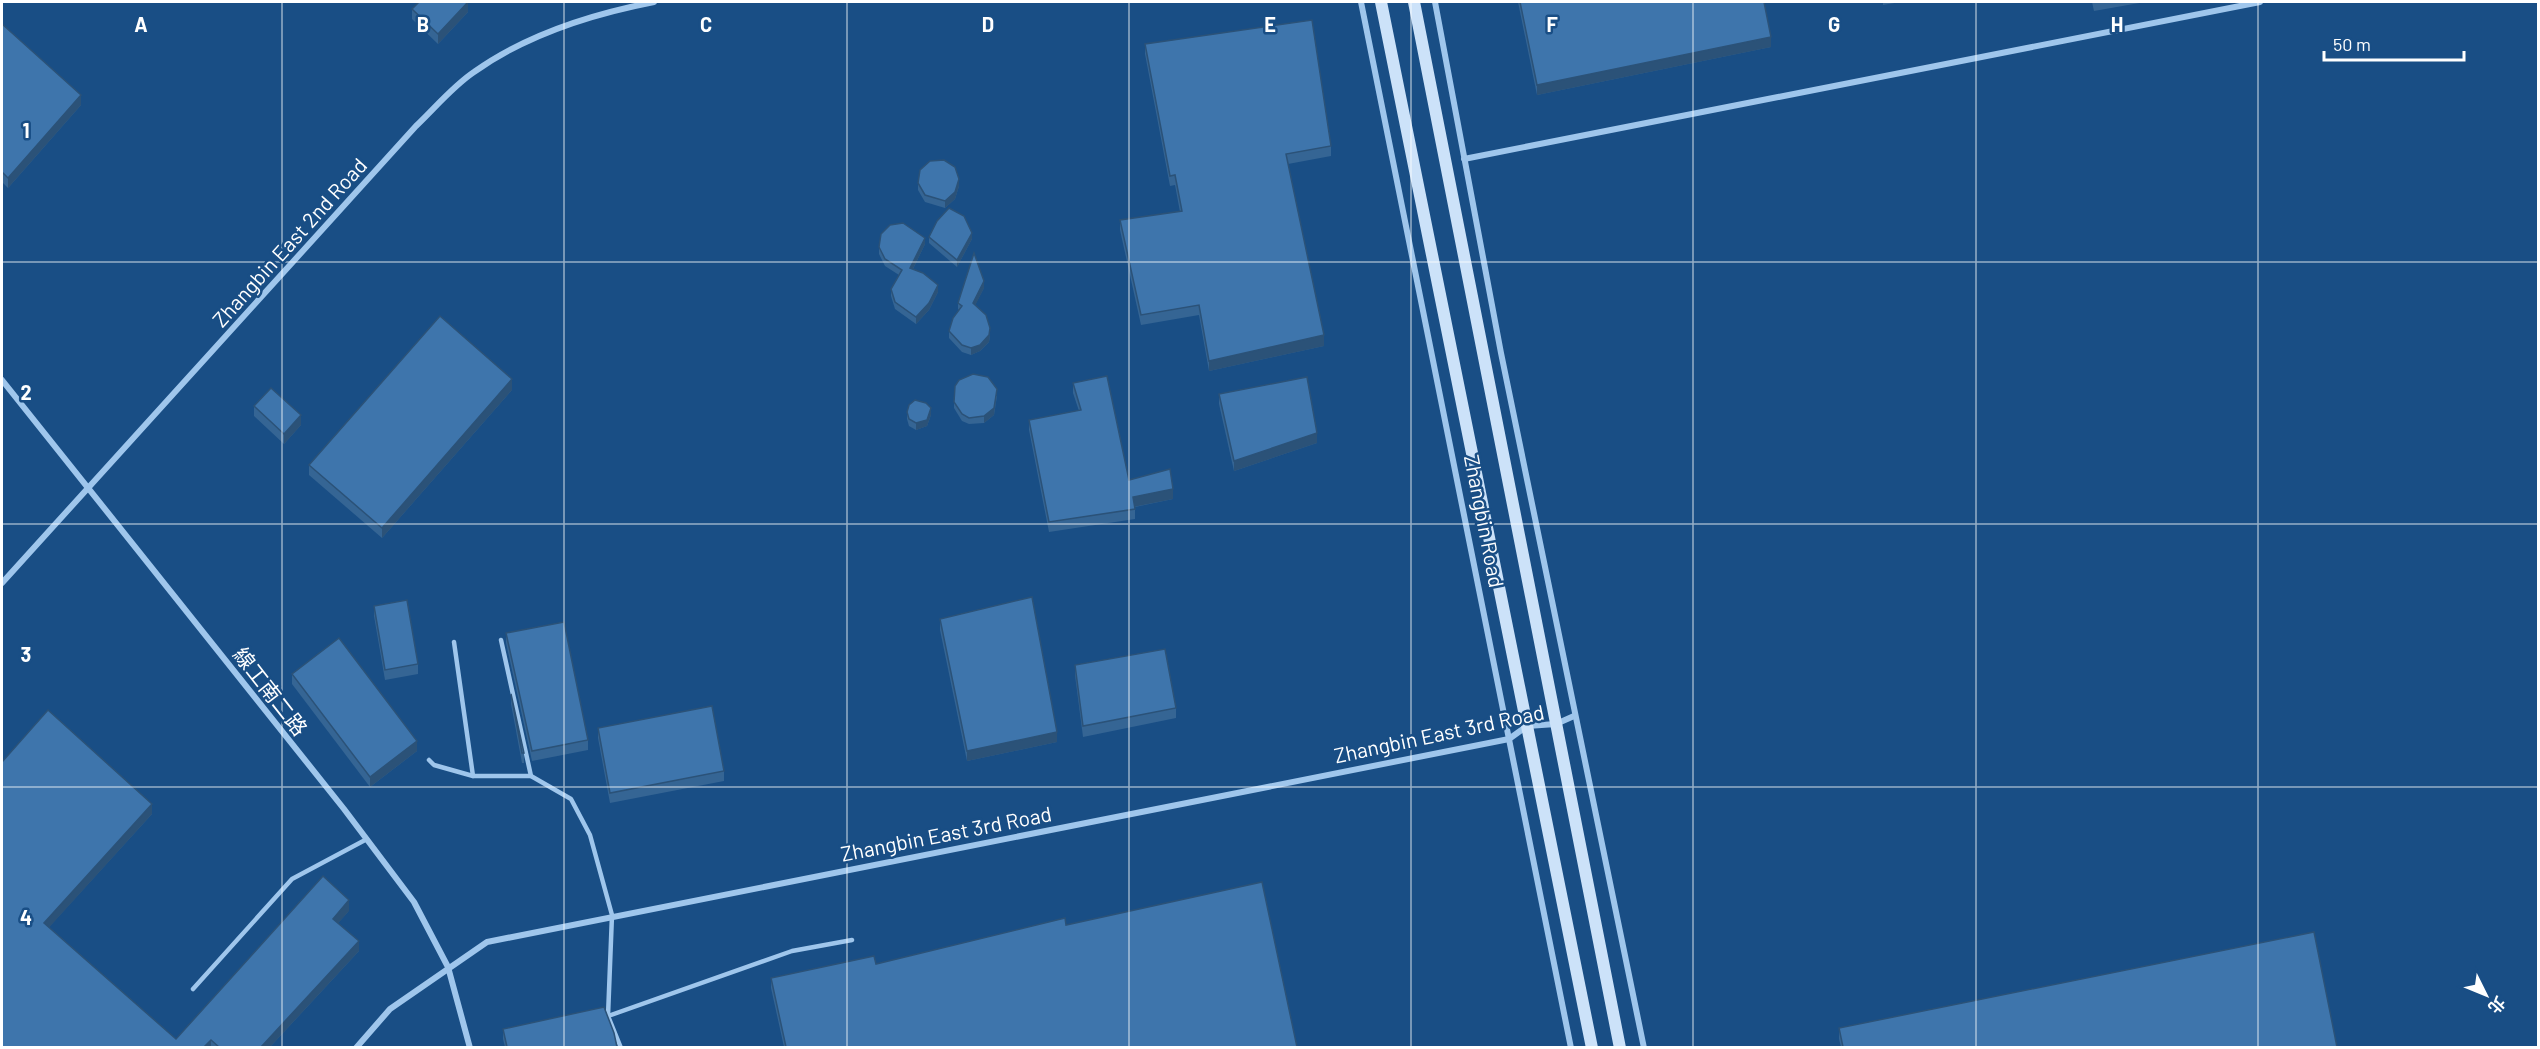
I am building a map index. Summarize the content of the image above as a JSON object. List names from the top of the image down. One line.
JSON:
{"streets":{"street":["Zhangbin East 2nd Road","Zhangbin Road","線工南二路","Zhangbin East 3rd Road"]},"crossings":[["Zhangbin East 2nd Road","線工南二路"],["Zhangbin Road","Zhangbin East 3rd Road"],["線工南二路","Zhangbin East 3rd Road"]],"scale_bar":"50 m","north":"bottom right","grid":{"columns":["A","B","C","D","E","F","G","H"],"rows":["1","2","3","4"]}}
